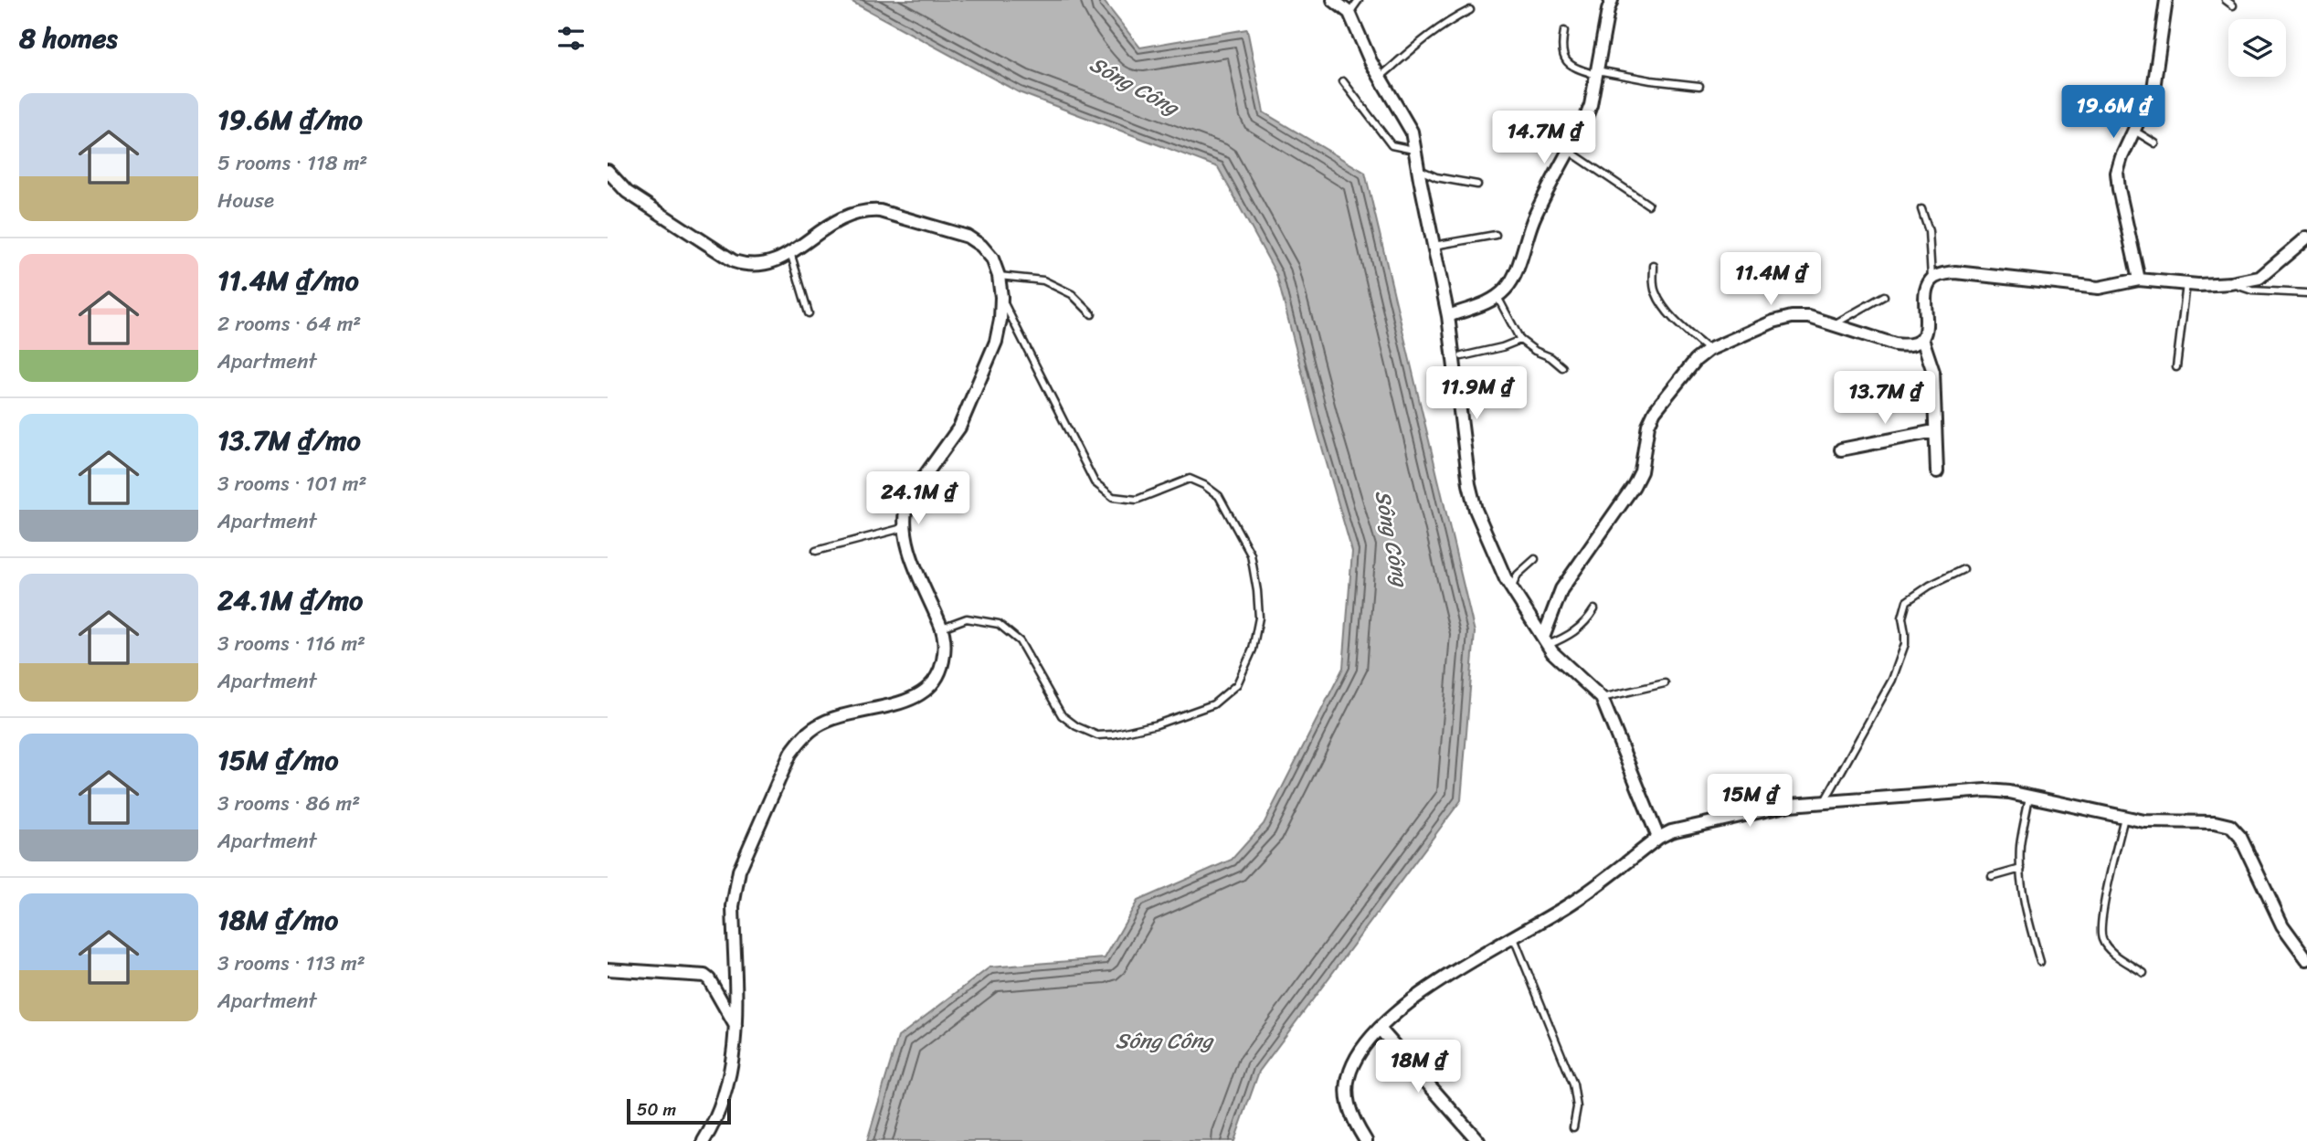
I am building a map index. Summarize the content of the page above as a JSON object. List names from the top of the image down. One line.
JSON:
{"water":["Sông Công"],"scale_bar":"50 m","page":{"heading":"8 homes","list":[{"name":"19.6M ₫/mo","note":"5 rooms · 118 m² · House"},{"name":"11.4M ₫/mo","note":"2 rooms · 64 m² · Apartment"},{"name":"13.7M ₫/mo","note":"3 rooms · 101 m² · Apartment"},{"name":"24.1M ₫/mo","note":"3 rooms · 116 m² · Apartment"},{"name":"15M ₫/mo","note":"3 rooms · 86 m² · Apartment"},{"name":"18M ₫/mo","note":"3 rooms · 113 m² · Apartment"}],"price":["19.6M ₫","14.7M ₫","11.4M ₫","11.9M ₫","13.7M ₫","24.1M ₫","15M ₫","18M ₫"],"scale":"50 m"}}
